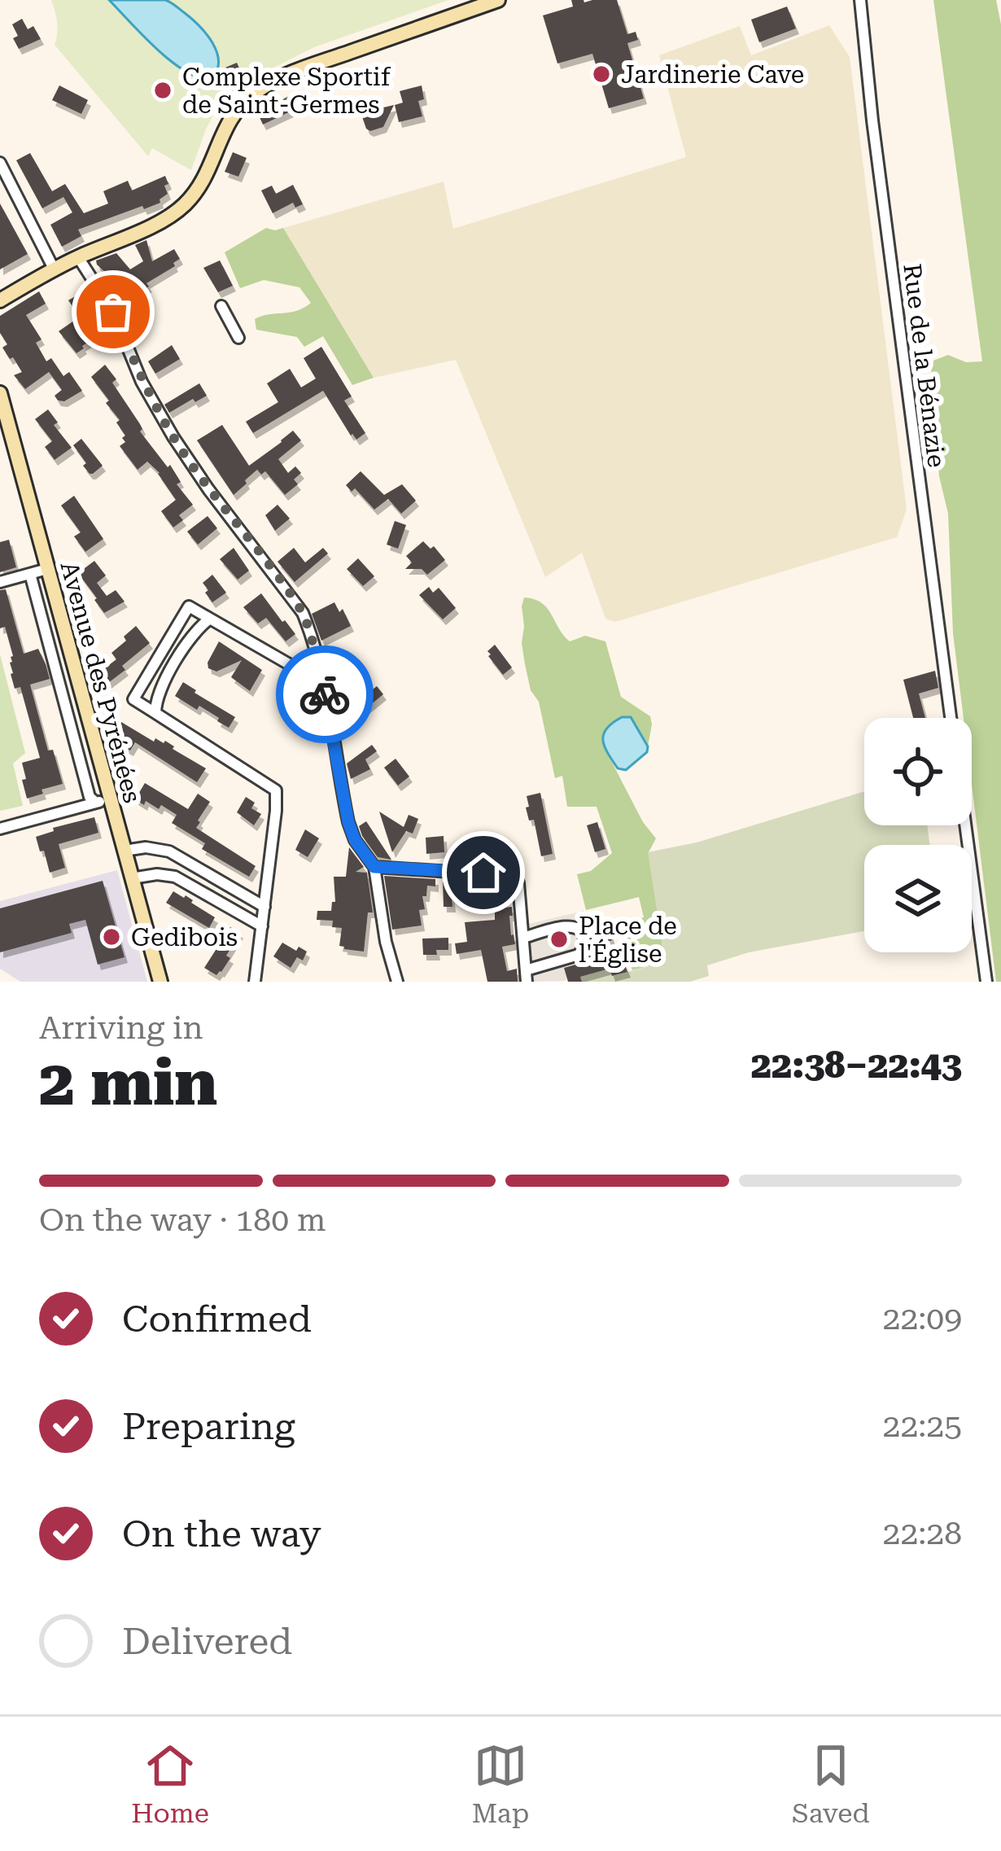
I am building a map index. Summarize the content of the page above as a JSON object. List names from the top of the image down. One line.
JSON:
{"streets":{"main road":["Avenue des Pyrénées"],"street":["Rue de la Bénazie"]},"places":["Jardinerie Cave","Complexe Sportif de Saint-Germes","Gedibois","Place de l'Église"],"page":{"heading":["2 min","Arriving in","22:38–22:43"],"bar":"On the way · 180 m","list":[["Confirmed","22:09"],["Preparing","22:25"],["On the way","22:28"],"Delivered"],"tabs":["Home","Map","Saved"]}}
